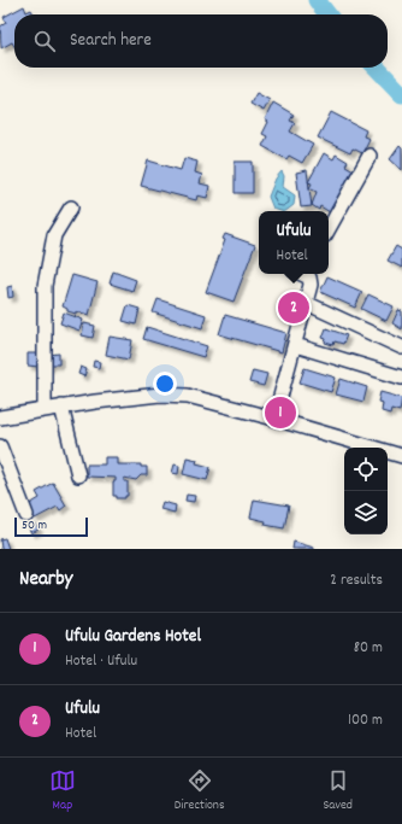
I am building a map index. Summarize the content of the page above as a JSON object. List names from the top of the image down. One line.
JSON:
{"scale_bar":"50 m","page":{"search":"Search here","popup":["Ufulu","Hotel"],"pins":["2","1"],"scale":"50 m","heading":["Nearby","2 results"],"list":[{"mark":"1","name":"Ufulu Gardens Hotel","note":"Hotel · Ufulu","value":"80 m"},{"mark":"2","name":"Ufulu","note":"Hotel","value":"100 m"}],"nav":["Map","Directions","Saved"]}}
